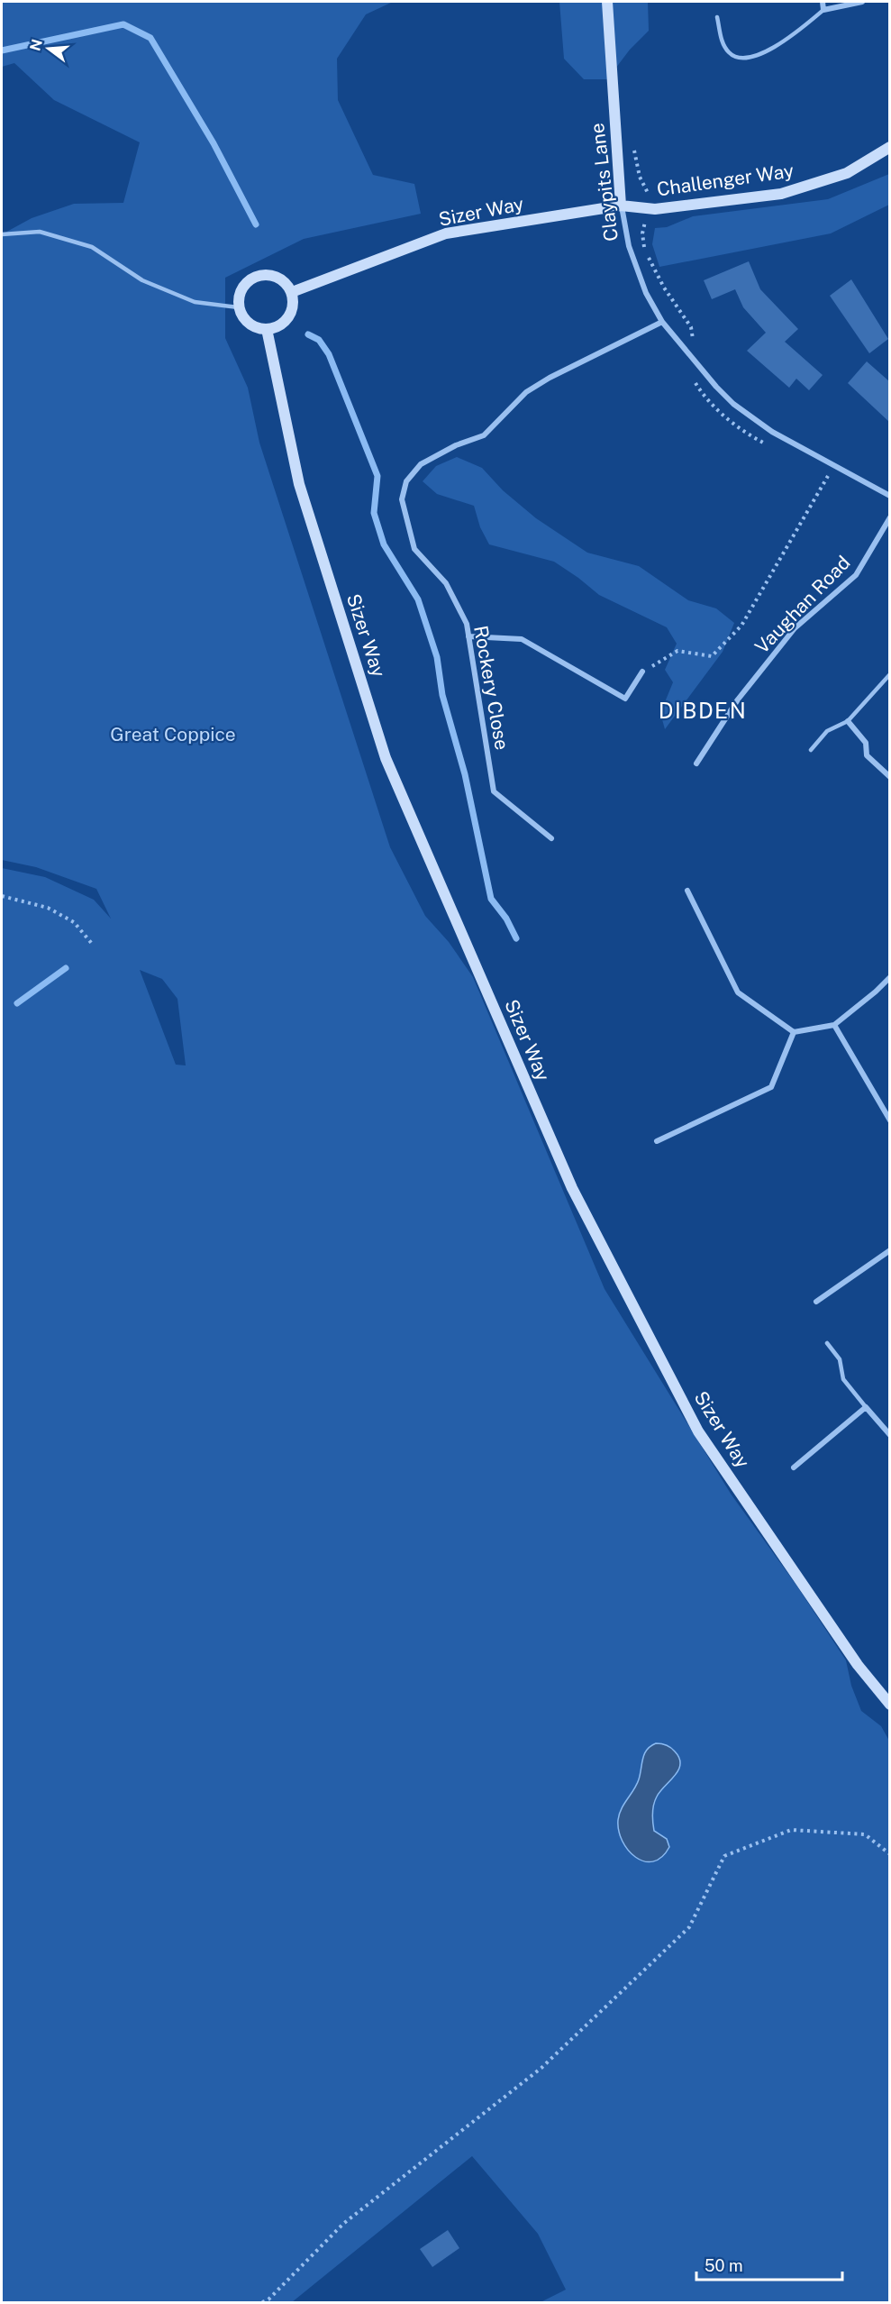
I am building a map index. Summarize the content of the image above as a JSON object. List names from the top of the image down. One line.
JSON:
{"streets":{"street":["Challenger Way","Claypits Lane","Sizer Way","Vaughan Road","Rockery Close"]},"crossings":[["Challenger Way","Claypits Lane"],["Challenger Way","Sizer Way"],["Claypits Lane","Sizer Way"],["Claypits Lane","Rockery Close"]],"districts":["DIBDEN"],"parks":["Great Coppice"],"scale_bar":"50 m","north":"left"}
